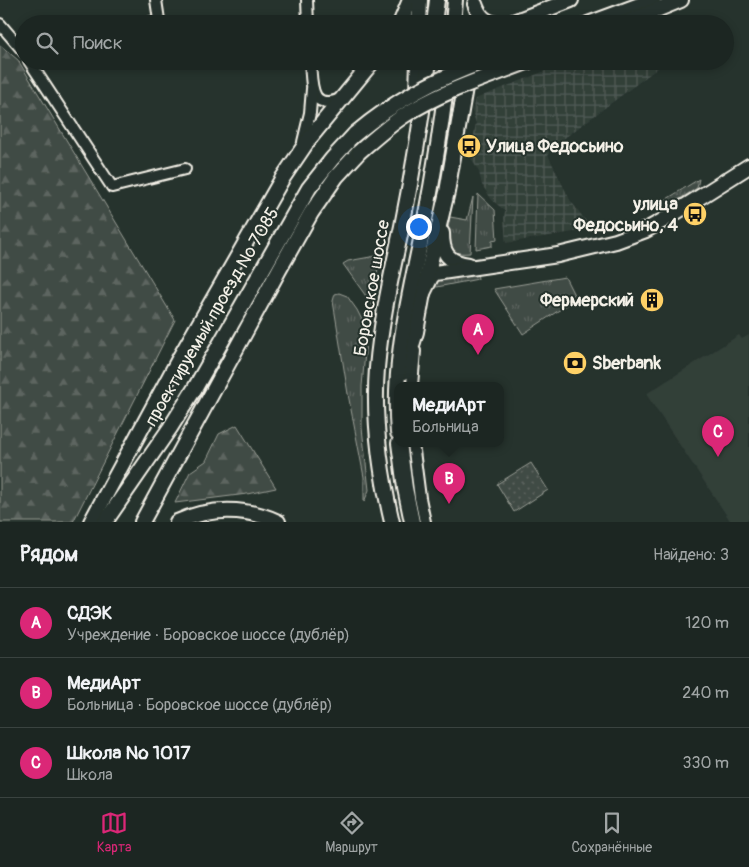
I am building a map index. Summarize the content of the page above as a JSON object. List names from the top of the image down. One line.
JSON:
{"streets":{"main road":["Боровское шоссе","проектируемый проезд № 7085"]},"places":{"bus stop":["Улица Федосьино","улица Федосьино, 4"],"building":["Фермерский"],"bank":["Sberbank"]},"page":{"search":"Поиск","pins":["A","C","B"],"popup":["МедиАрт","Больница"],"heading":["Рядом","Найдено: 3"],"list":[{"mark":"A","name":"СДЭК","note":"Учреждение · Боровское шоссе (дублёр)","value":"120 m"},{"mark":"B","name":"МедиАрт","note":"Больница · Боровское шоссе (дублёр)","value":"240 m"},{"mark":"C","name":"Школа № 1017","note":"Школа","value":"330 m"}],"nav":["Карта","Маршрут","Сохранённые"]}}
